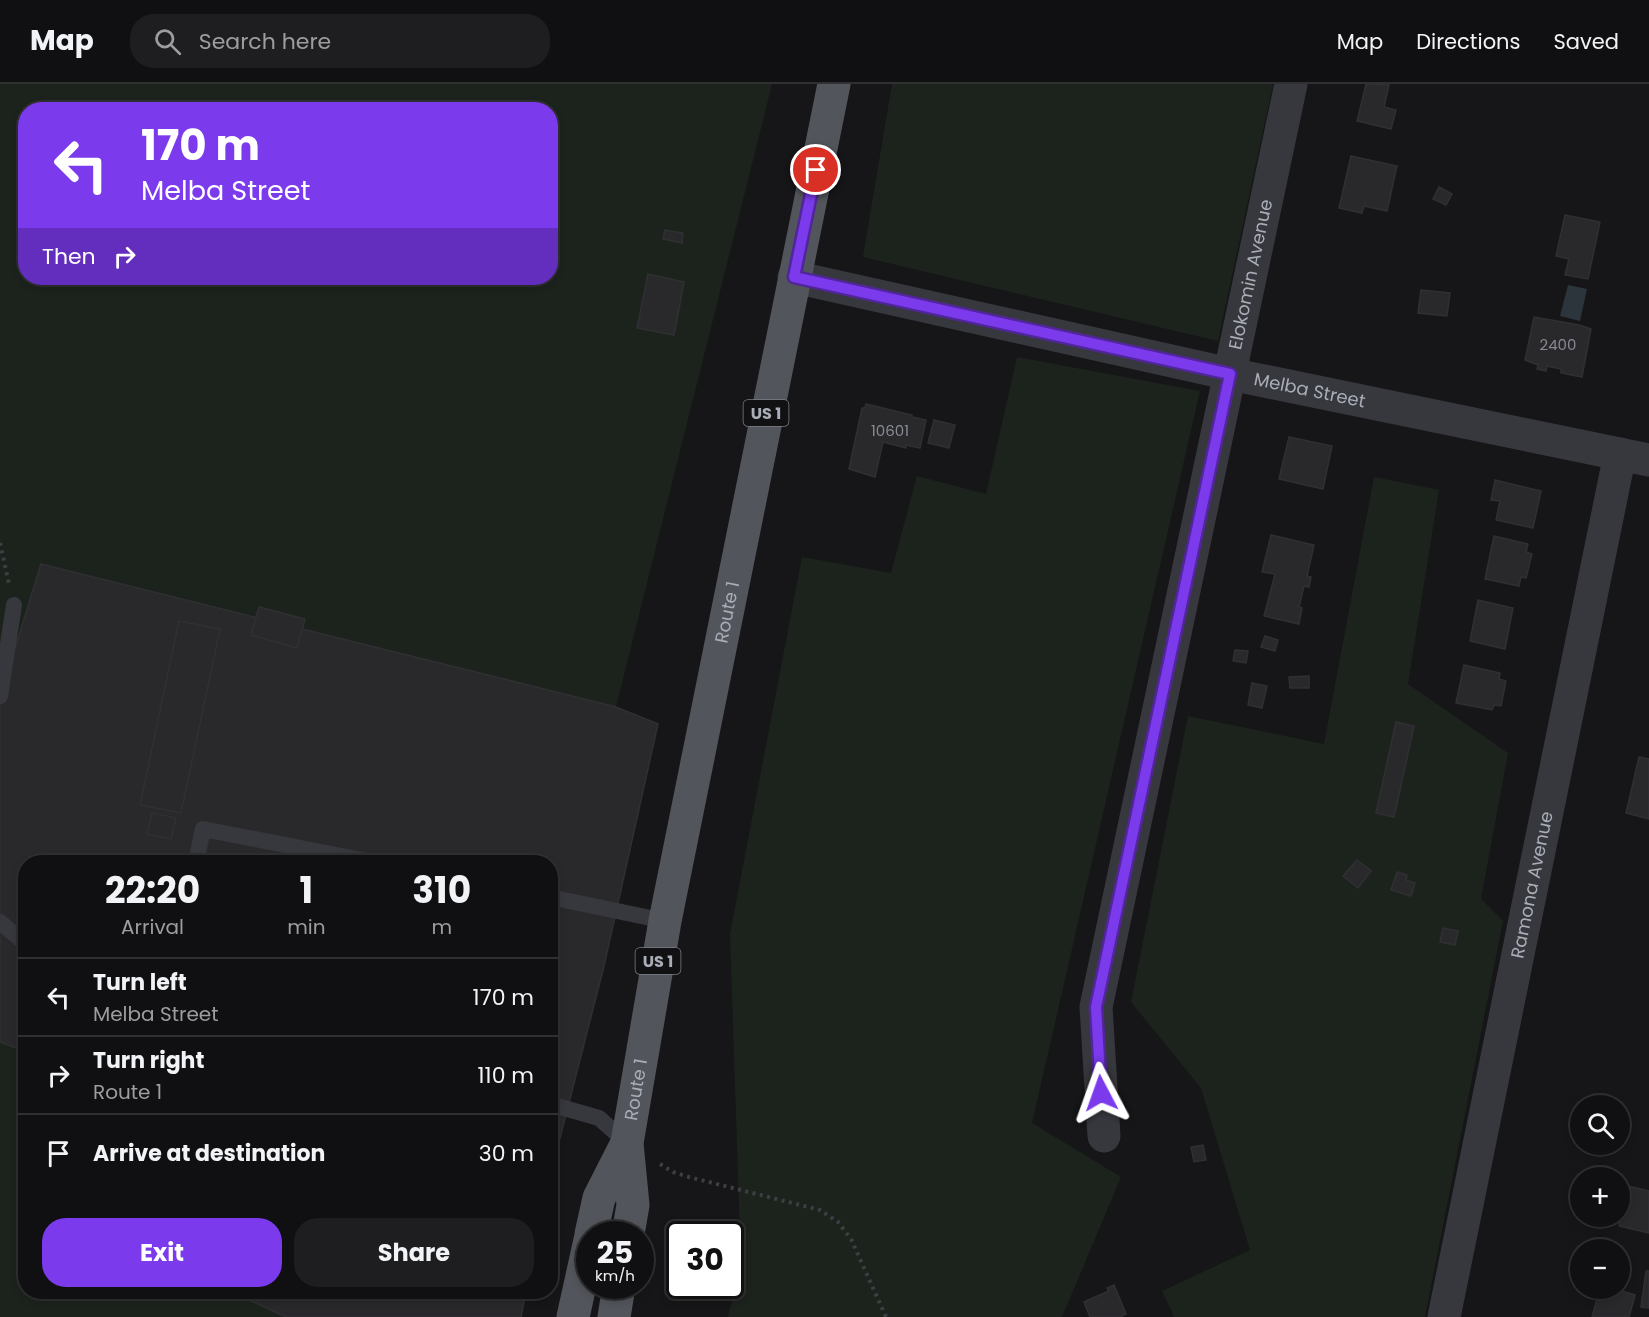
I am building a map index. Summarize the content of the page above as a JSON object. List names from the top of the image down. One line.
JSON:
{"streets":{"main road":["US 1","Route 1"],"street":["Elokomin Avenue","Melba Street","Ramona Avenue"]},"crossings":[["Elokomin Avenue","Melba Street"],["Melba Street","Route 1"],["Melba Street","Ramona Avenue"]],"house_numbers":["2400","10601"],"page":{"header":"Map","search":"Search here","nav":["Map","Directions","Saved"],"turn":["170 m","Melba Street"],"then":"Then","eta":["22:20","Arrival","1","min","310","m"],"list":[{"name":"Turn left","note":"Melba Street","value":"170 m"},{"name":"Turn right","note":"Route 1","value":"110 m"},{"name":"Arrive at destination","value":"30 m"}],"map_buttons":["+","−"],"buttons":["Exit","Share"],"speed":"25 km/h","limit":"30"}}
